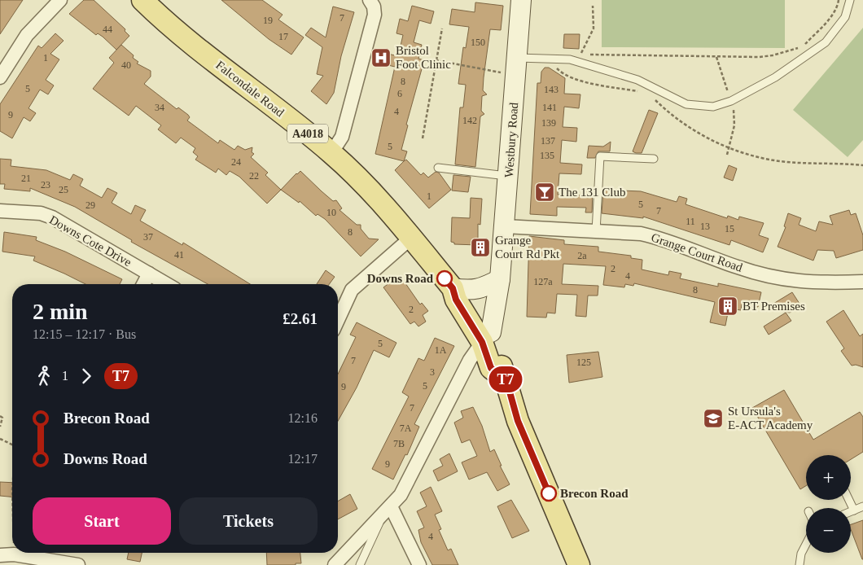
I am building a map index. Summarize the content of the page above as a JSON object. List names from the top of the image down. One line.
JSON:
{"streets":{"main road":["Falcondale Road","A4018","Westbury Road"],"street":["Downs Cote Drive","Grange Court Road"]},"crossings":[["Falcondale Road","A4018"],["A4018","Westbury Road"],["Westbury Road","Grange Court Road"]],"places":{"hospital":["Bristol Foot Clinic"],"bar":["The 131 Club"],"building":["Grange Court Rd Pkt","BT Premises"],"other":["Downs Road","Brecon Road"],"school or university":["St Ursula's E-ACT Academy"]},"lines":["bus line T7"],"house_numbers":["7","19","44","17","150","1","40","8","5","143","6","34","141","4","9","142","139","137","5","135","24","22","21","23","25","1","5","29","7","10","11","13","15","8","37","41","2a","2","4","127a","8","2","5","1A","7","125","3","5","9","7","7A","7B","9","4"],"page":{"on_map":"T7","heading":["2 min","12:15 – 12:17 · Bus","£2.61"],"legs":["1","T7"],"list":[{"name":"Brecon Road","value":"12:16"},{"name":"Downs Road","value":"12:17"}],"map_buttons":["+","−"],"buttons":["Start","Tickets"]}}
